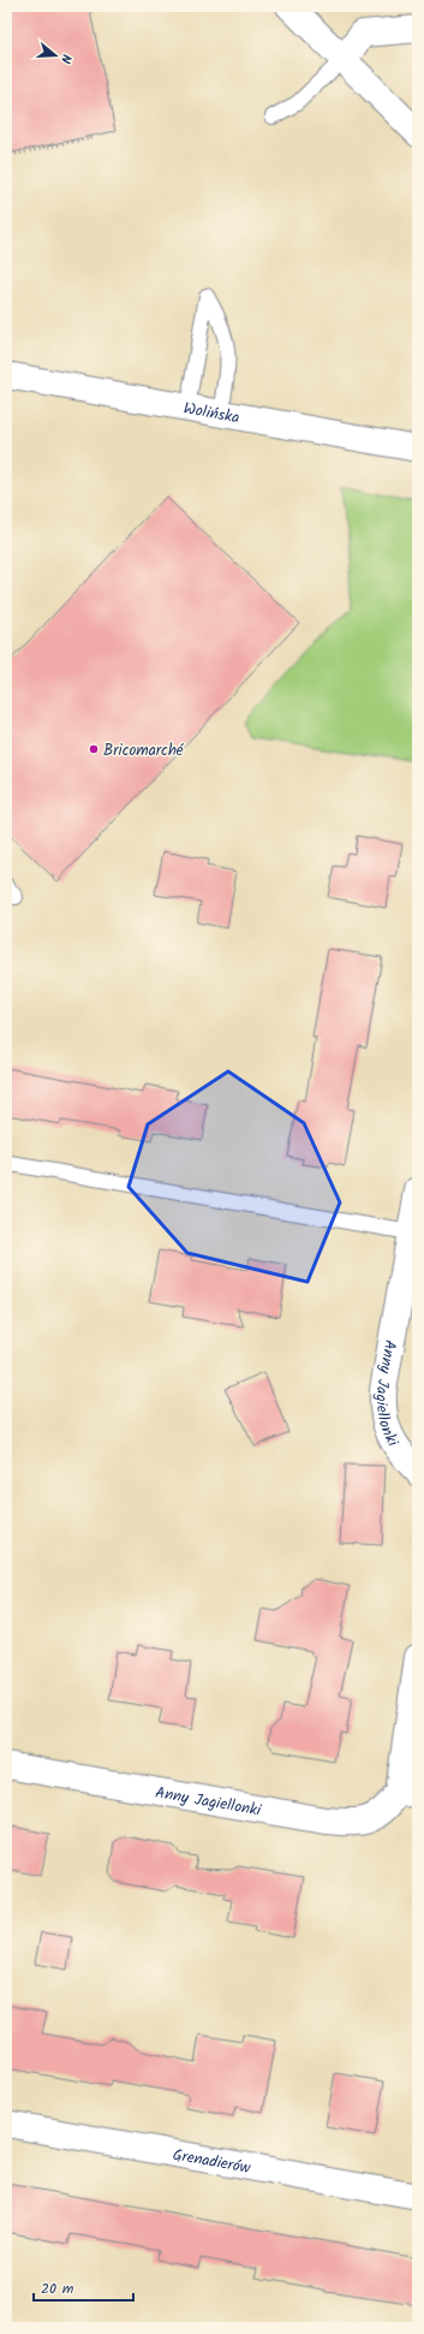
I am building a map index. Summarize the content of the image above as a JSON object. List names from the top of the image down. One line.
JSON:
{"streets":{"street":["Wolińska","Anny Jagiellonki","Grenadierów"]},"places":["Bricomarché"],"scale_bar":"20 m","north":"right"}
